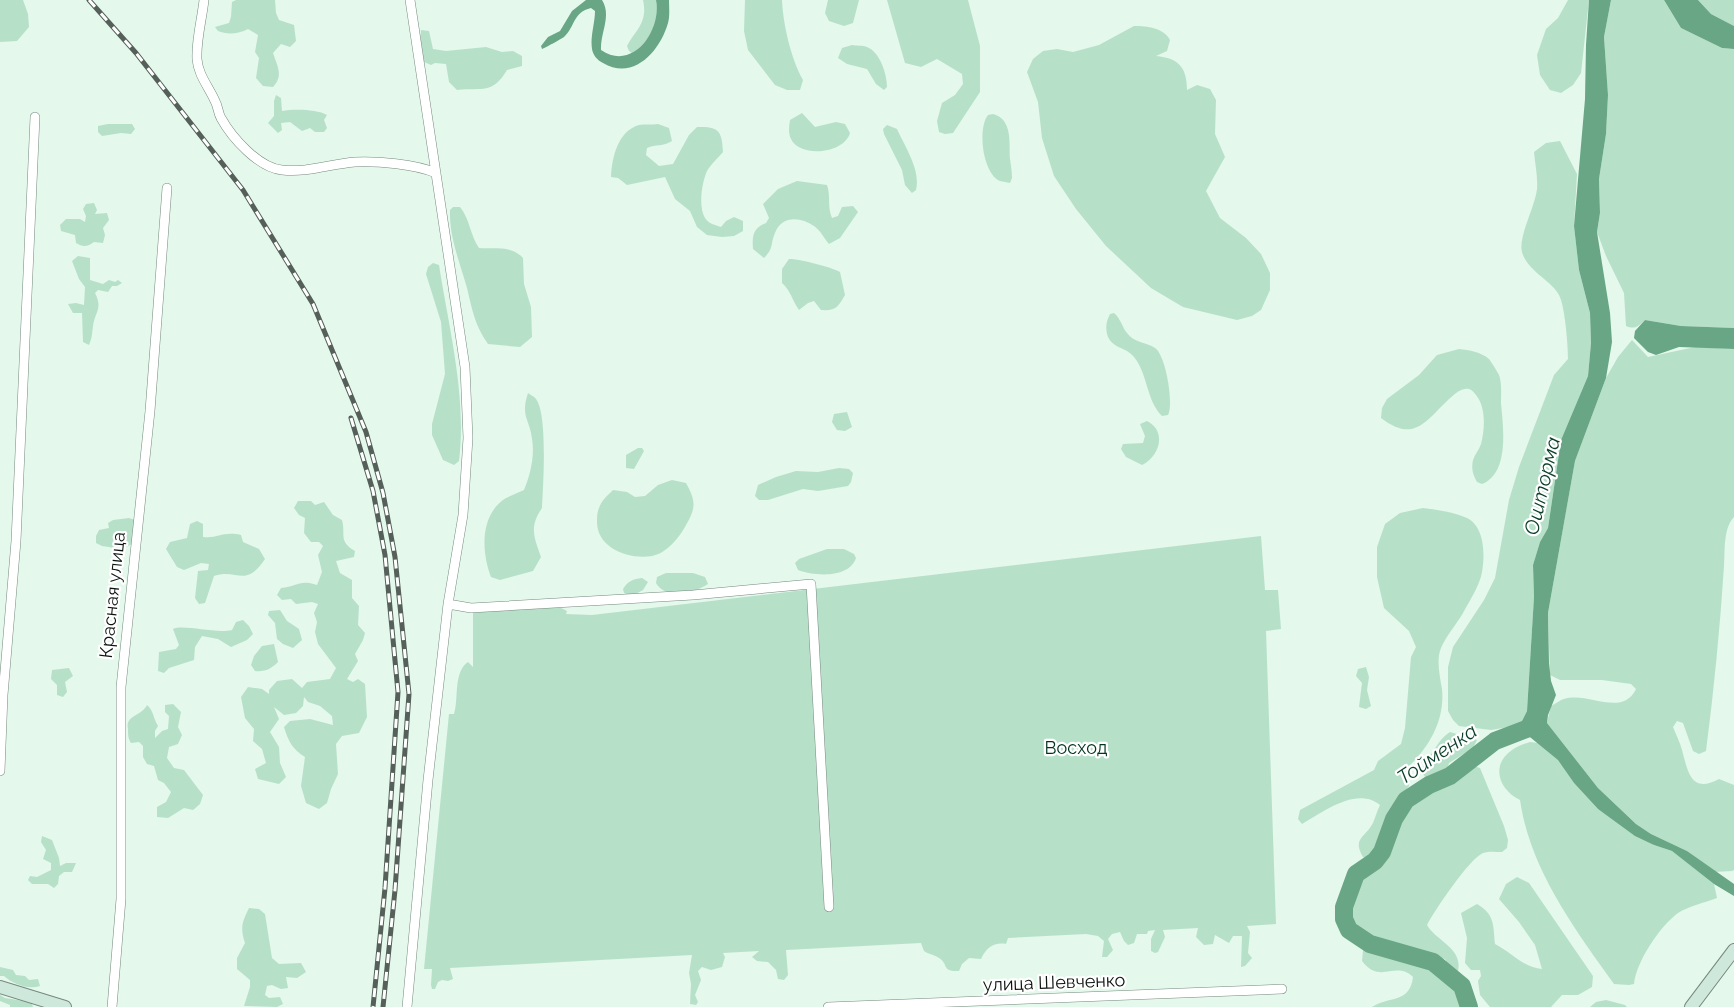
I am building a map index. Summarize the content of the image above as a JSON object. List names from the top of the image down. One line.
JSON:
{"streets":{"street":["Красная улица","улица Шевченко"]},"water":["Ошторма","Тойменка"],"parks":["Восход"]}
